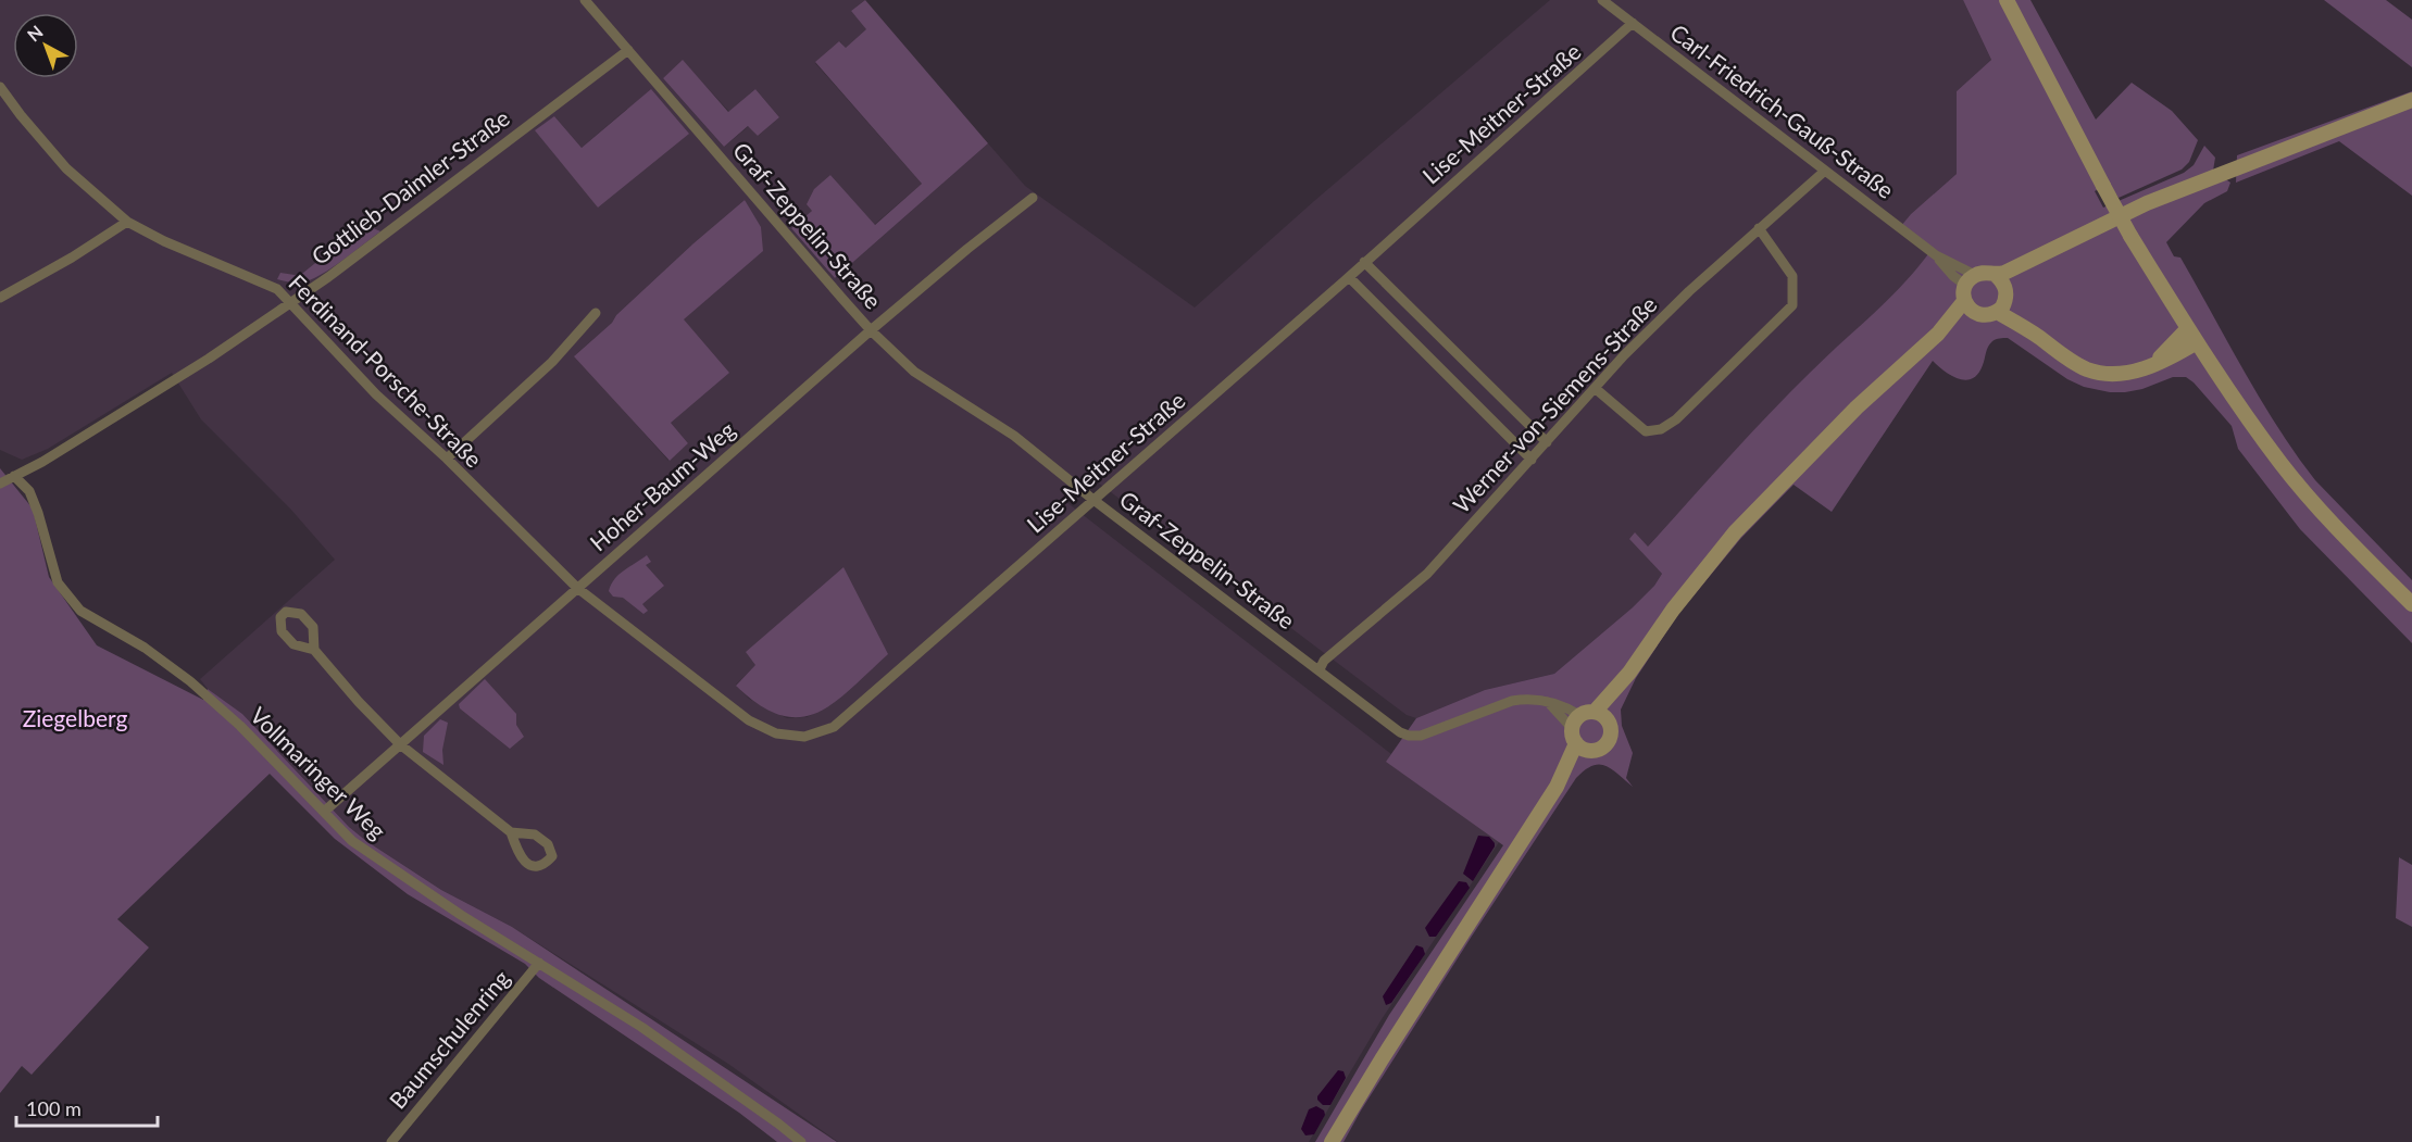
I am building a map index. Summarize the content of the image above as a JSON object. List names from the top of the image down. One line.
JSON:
{"streets":{"street":["Carl-Friedrich-Gauß-Straße","Lise-Meitner-Straße","Gottlieb-Daimler-Straße","Graf-Zeppelin-Straße","Ferdinand-Porsche-Straße","Werner-von-Siemens-Straße","Hoher-Baum-Weg","Vollmaringer Weg","Baumschulenring"]},"crossings":[["Carl-Friedrich-Gauß-Straße","Lise-Meitner-Straße"],["Carl-Friedrich-Gauß-Straße","Werner-von-Siemens-Straße"],["Lise-Meitner-Straße","Graf-Zeppelin-Straße"],["Lise-Meitner-Straße","Ferdinand-Porsche-Straße"],["Lise-Meitner-Straße","Hoher-Baum-Weg"],["Gottlieb-Daimler-Straße","Graf-Zeppelin-Straße"],["Gottlieb-Daimler-Straße","Ferdinand-Porsche-Straße"],["Gottlieb-Daimler-Straße","Vollmaringer Weg"],["Graf-Zeppelin-Straße","Werner-von-Siemens-Straße"],["Graf-Zeppelin-Straße","Hoher-Baum-Weg"],["Ferdinand-Porsche-Straße","Hoher-Baum-Weg"],["Hoher-Baum-Weg","Vollmaringer Weg"],["Vollmaringer Weg","Baumschulenring"]],"parks":["Ziegelberg"],"scale_bar":"100 m","north":"top left"}
